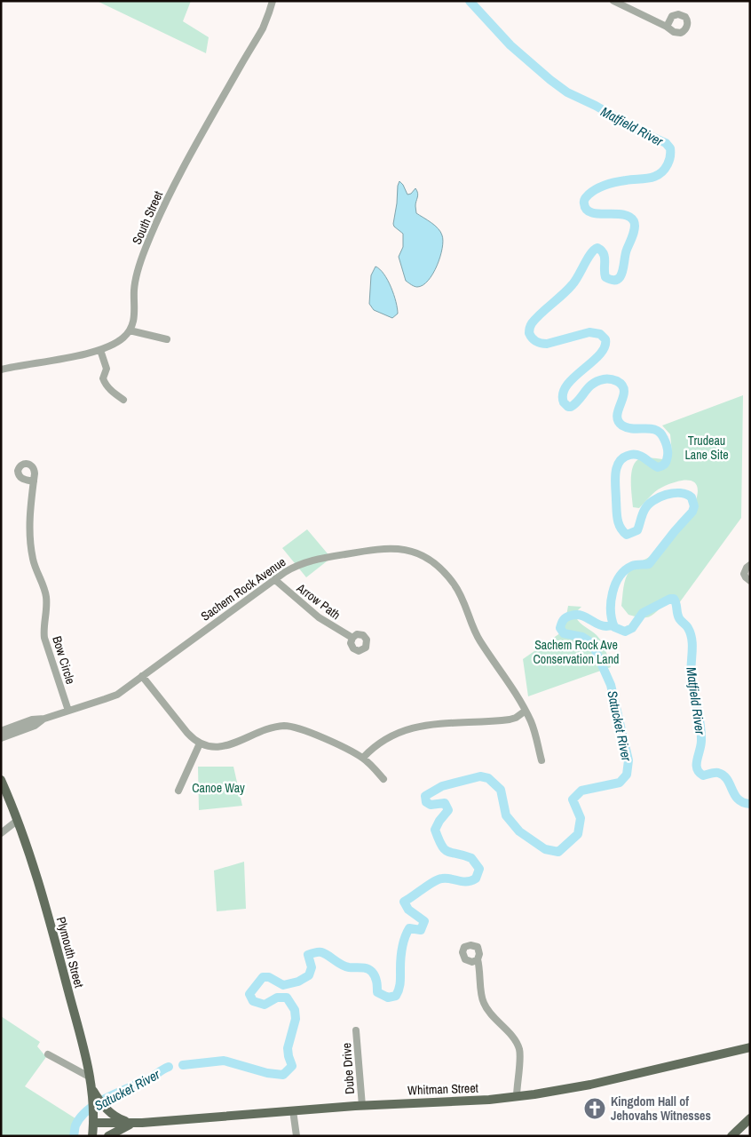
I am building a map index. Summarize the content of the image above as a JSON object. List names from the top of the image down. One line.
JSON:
{"streets":{"main road":["Plymouth Street","Whitman Street"],"street":["South Street","Sachem Rock Avenue","Arrow Path","Bow Circle","Dube Drive"]},"crossings":[["Sachem Rock Avenue","Arrow Path"],["Sachem Rock Avenue","Bow Circle"],["Plymouth Street","Whitman Street"],["Dube Drive","Whitman Street"]],"water":["Matfield River","Satucket River"],"parks":["Trudeau Lane Site","Sachem Rock Ave Conservation Land","Canoe Way"],"places":{"church":["Kingdom Hall of Jehovahs Witnesses"]}}
